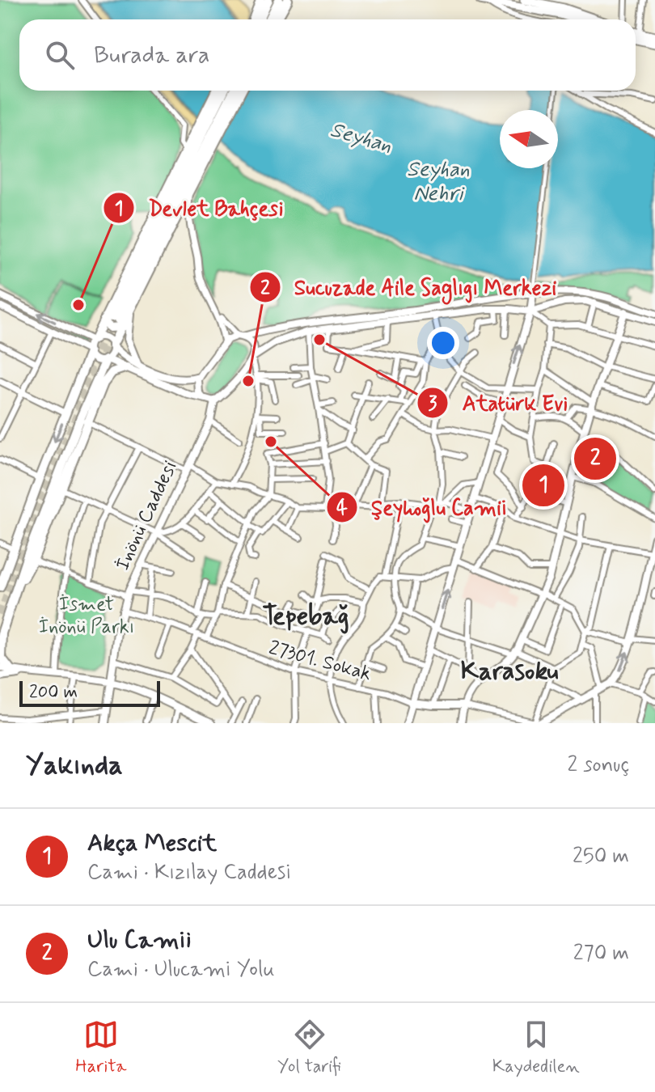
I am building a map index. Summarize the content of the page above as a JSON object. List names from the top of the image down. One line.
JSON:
{"streets":{"main road":["İnönü Caddesi"],"street":["27301. Sokak"]},"crossings":[["İnönü Caddesi","27301. Sokak"]],"districts":["Tepebağ","Karasoku"],"water":["Seyhan","Seyhan Nehri"],"parks":["İsmet İnönü Parkı"],"places":["Devlet Bahçesi","Atatürk Evi","Sucuzade Aile Saglıgı Merkezi","Şeyhoğlu Camii"],"scale_bar":"200 m","north":"left","page":{"search":"Burada ara","pins":["2","1"],"scale":"200 m","heading":["Yakında","2 sonuç"],"list":[{"mark":"1","name":"Akça Mescit","note":"Cami · Kızılay Caddesi","value":"250 m"},{"mark":"2","name":"Ulu Camii","note":"Cami · Ulucami Yolu","value":"270 m"}],"nav":["Harita","Yol tarifi","Kaydedilen"]}}
